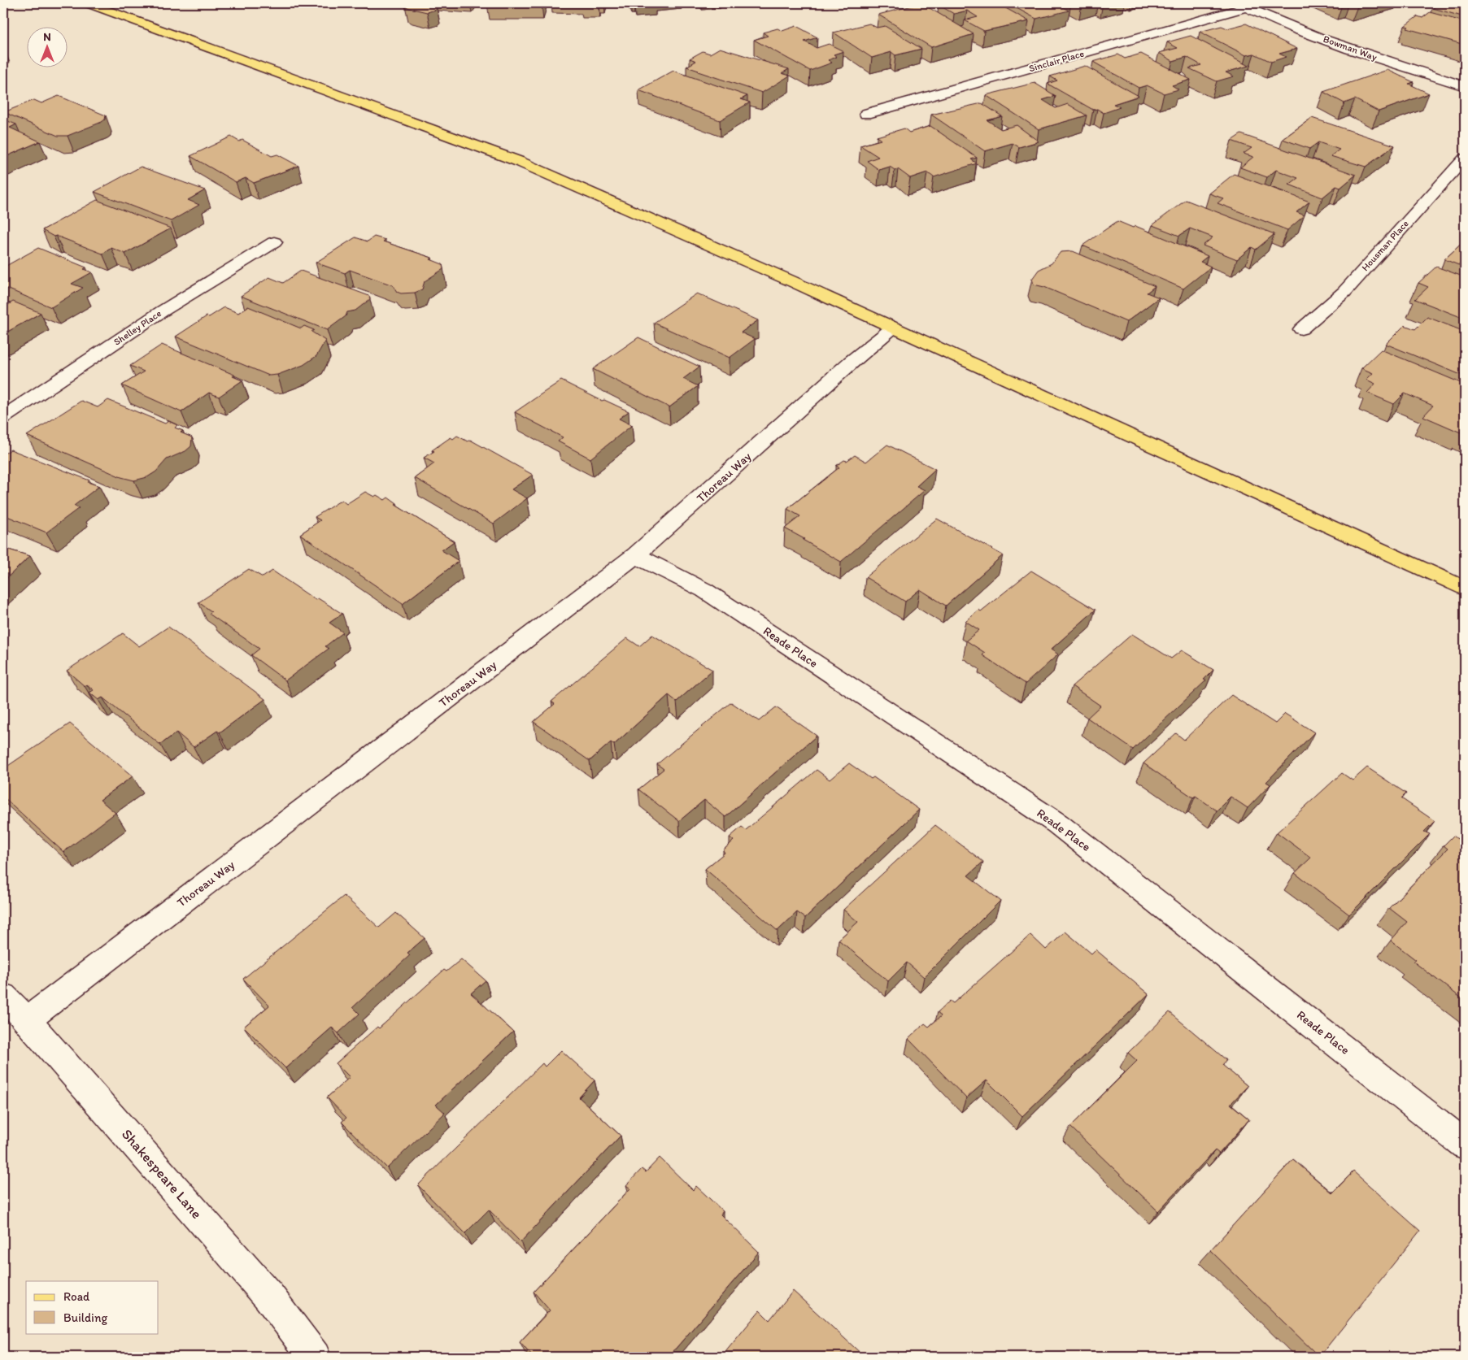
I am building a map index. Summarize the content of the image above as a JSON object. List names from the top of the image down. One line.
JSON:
{"streets":{"street":["Bowman Way","Sinclair Place","Housman Place","Shelley Place","Thoreau Way","Reade Place","Shakespeare Lane"]},"crossings":[["Bowman Way","Sinclair Place"],["Thoreau Way","Reade Place"],["Thoreau Way","Shakespeare Lane"]],"legend":["Road","Building"],"north":"top"}
